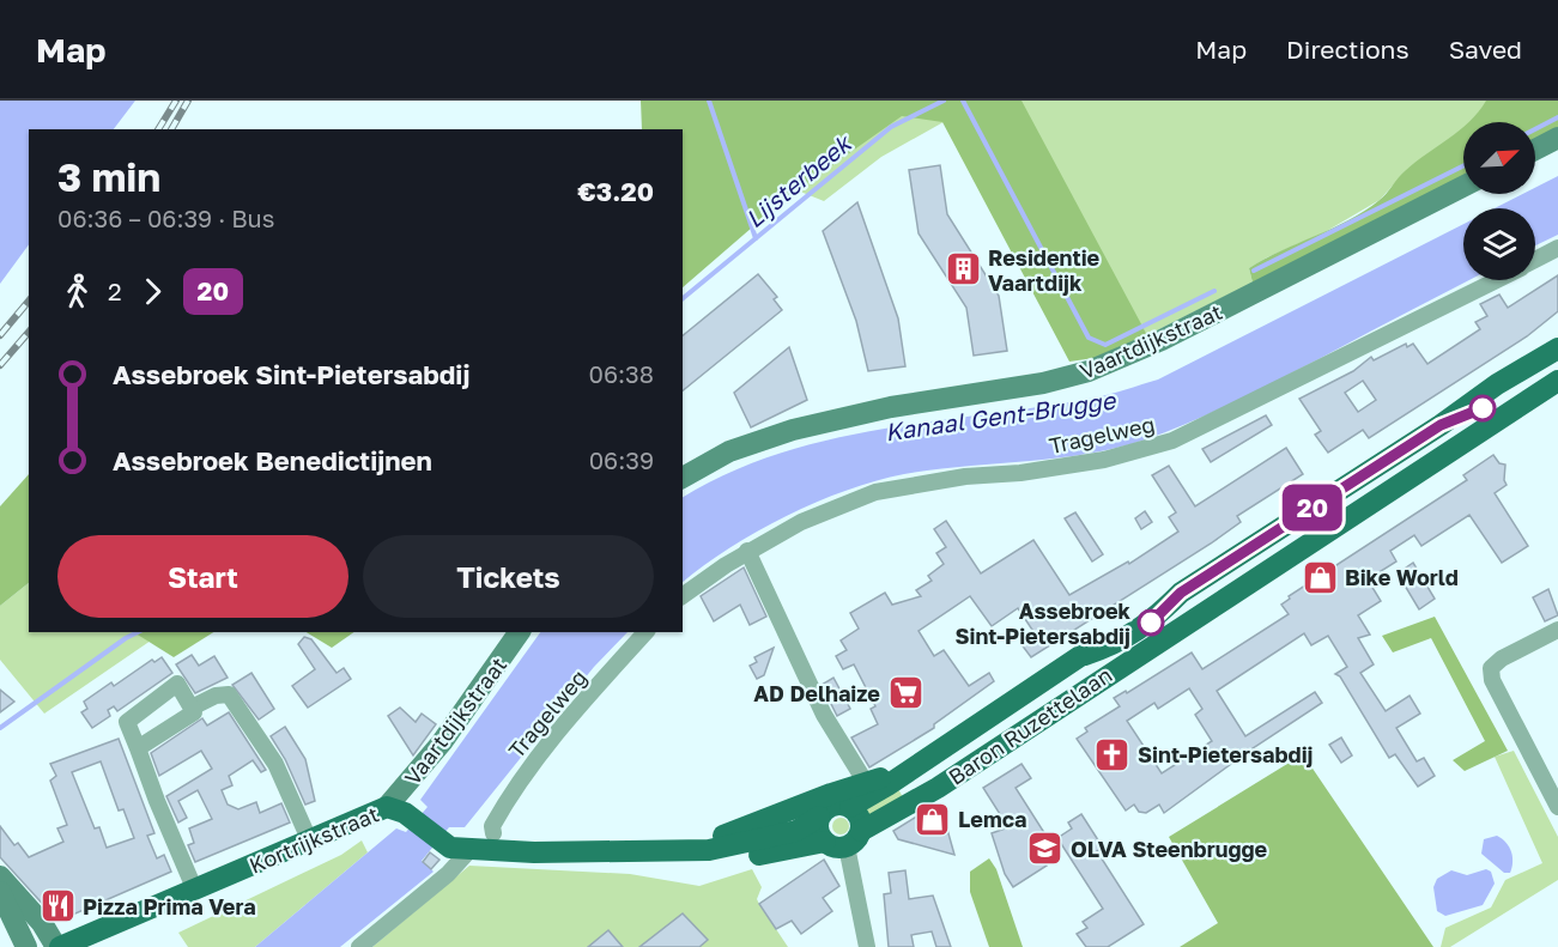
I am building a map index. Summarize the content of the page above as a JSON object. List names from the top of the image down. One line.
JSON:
{"streets":{"main road":["Baron Ruzettelaan","Kortrijkstraat"],"street":["Vaartdijkstraat","Tragelweg"]},"crossings":[["Vaartdijkstraat","Kortrijkstraat"],["Baron Ruzettelaan","Kortrijkstraat"]],"water":["Lijsterbeek","Kanaal Gent-Brugge"],"places":{"building":["Residentie Vaartdijk"],"shop":["Bike World","Lemca"],"other":["Assebroek Sint-Pietersabdij"],"supermarket":["AD Delhaize"],"church":["Sint-Pietersabdij"],"school or university":["OLVA Steenbrugge"],"restaurant":["Pizza Prima Vera"]},"lines":["bus line 20"],"north":"top right","page":{"header":"Map","nav":["Map","Directions","Saved"],"on_map":"20","heading":["3 min","06:36 – 06:39 · Bus","€3.20"],"legs":["2","20"],"list":[{"name":"Assebroek Sint-Pietersabdij","value":"06:38"},{"name":"Assebroek Benedictijnen","value":"06:39"}],"buttons":["Start","Tickets"]}}
